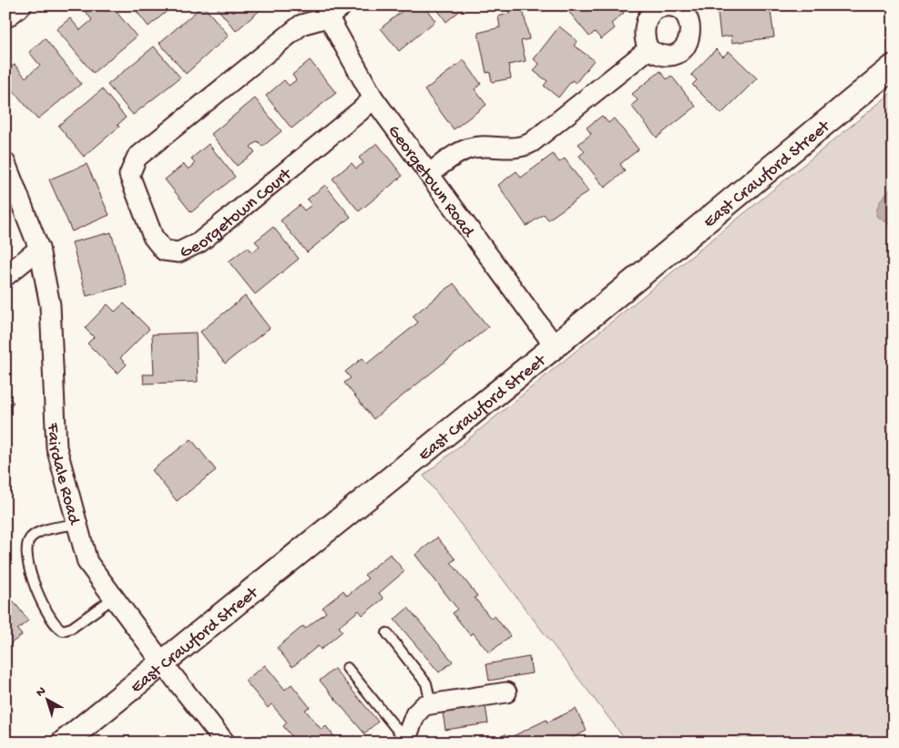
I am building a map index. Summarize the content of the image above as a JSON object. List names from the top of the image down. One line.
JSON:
{"streets":{"street":["East Crawford Street","Georgetown Road","Georgetown Court","Fairdale Road"]},"crossings":[["East Crawford Street","Georgetown Road"],["East Crawford Street","Fairdale Road"],["Georgetown Road","Georgetown Court"]],"north":"top left"}
